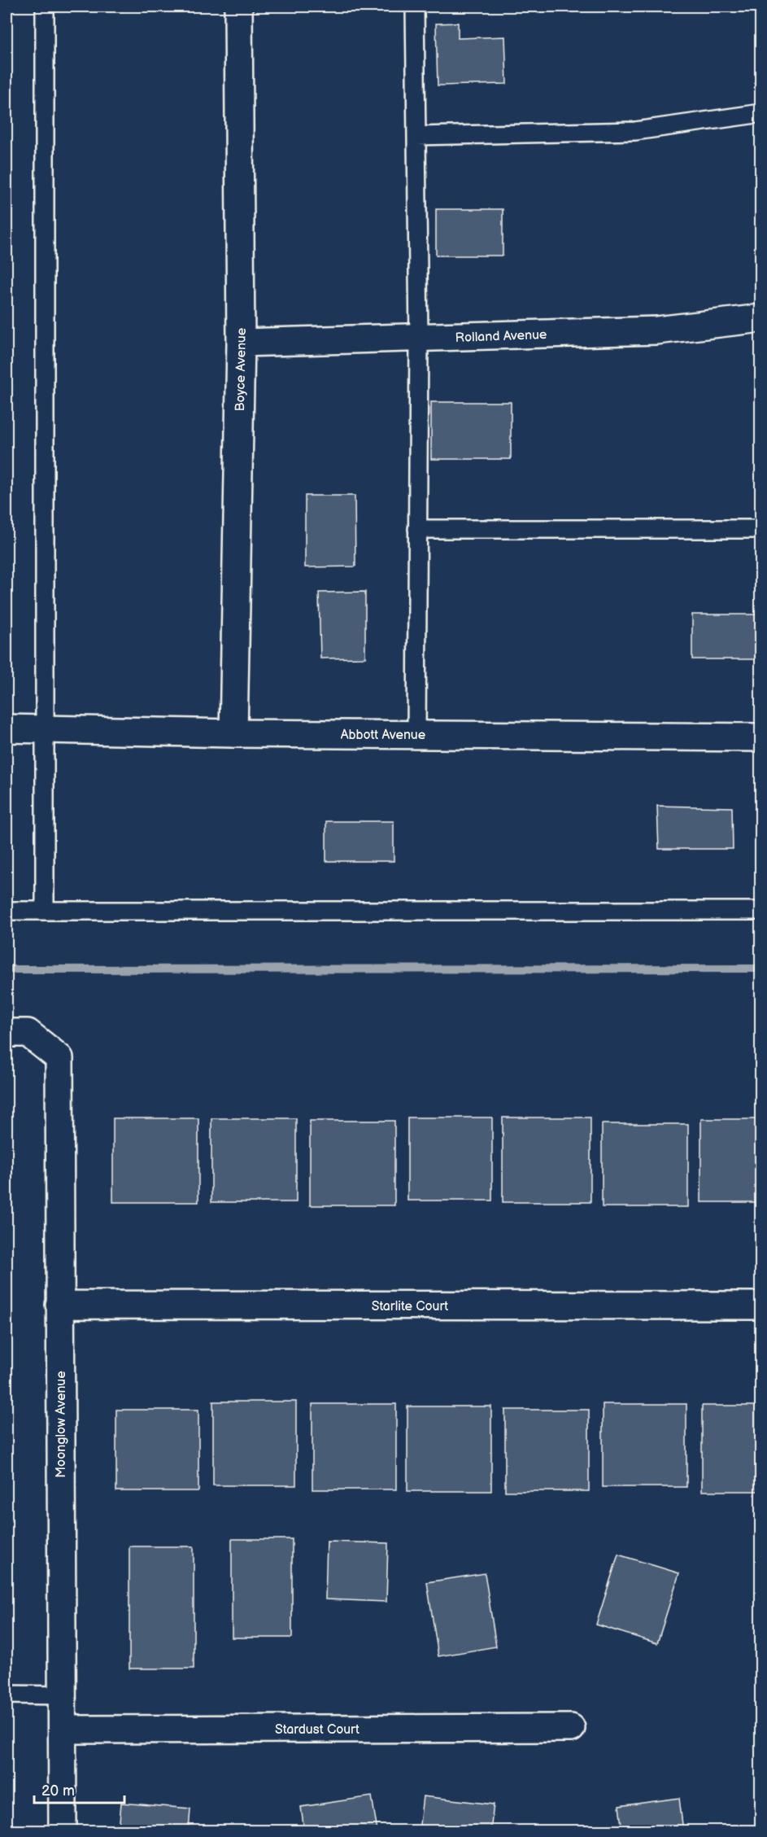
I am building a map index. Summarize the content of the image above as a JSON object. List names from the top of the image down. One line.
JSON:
{"streets":{"street":["Rolland Avenue","Boyce Avenue","Abbott Avenue","Starlite Court","Moonglow Avenue","Stardust Court"]},"crossings":[["Rolland Avenue","Boyce Avenue"],["Boyce Avenue","Abbott Avenue"],["Starlite Court","Moonglow Avenue"],["Moonglow Avenue","Stardust Court"]],"scale_bar":"20 m"}
